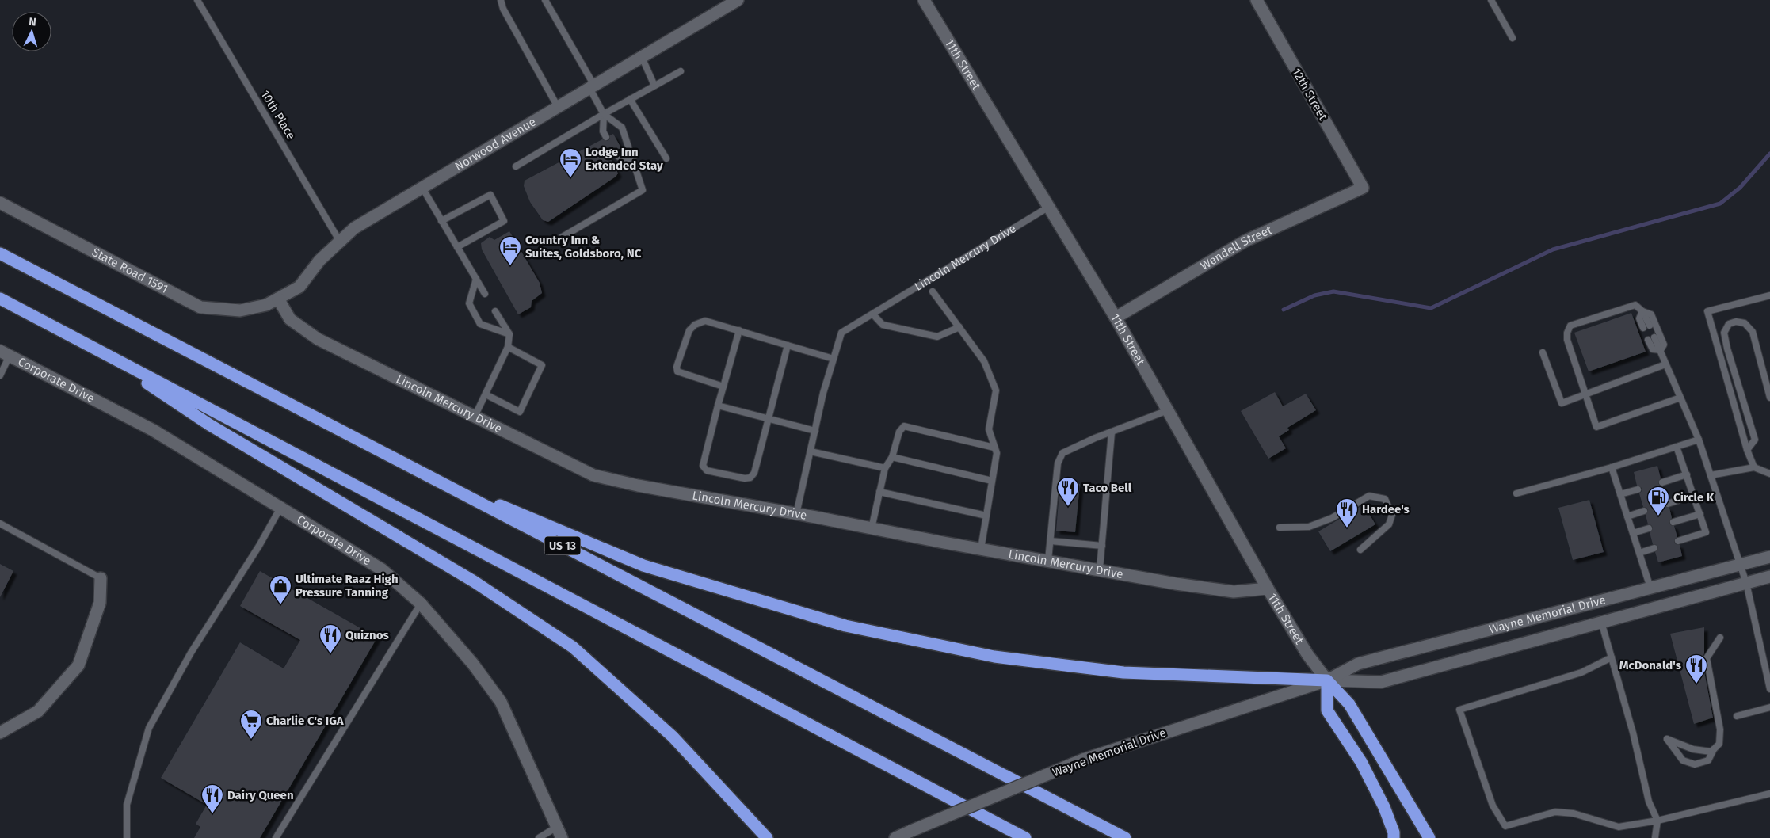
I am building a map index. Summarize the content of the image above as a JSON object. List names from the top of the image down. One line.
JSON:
{"streets":{"highway":["US 13"],"street":["11th Street","12th Street","Norwood Avenue","Wendell Street","Lincoln Mercury Drive","State Road 1591","Corporate Drive","Wayne Memorial Drive"],"lane":["10th Place"]},"crossings":[["11th Street","Wendell Street"],["11th Street","Lincoln Mercury Drive"],["11th Street","Wayne Memorial Drive"],["12th Street","Wendell Street"],["10th Place","Norwood Avenue"],["Norwood Avenue","Lincoln Mercury Drive"],["Norwood Avenue","State Road 1591"]],"places":{"hotel":["Lodge Inn Extended Stay","Country Inn & Suites, Goldsboro, NC"],"restaurant":["Taco Bell","Hardee's","Quiznos","McDonald's","Dairy Queen"],"fuel station":["Circle K"],"shop":["Ultimate Raaz High Pressure Tanning"],"supermarket":["Charlie C's IGA"]},"north":"top"}
